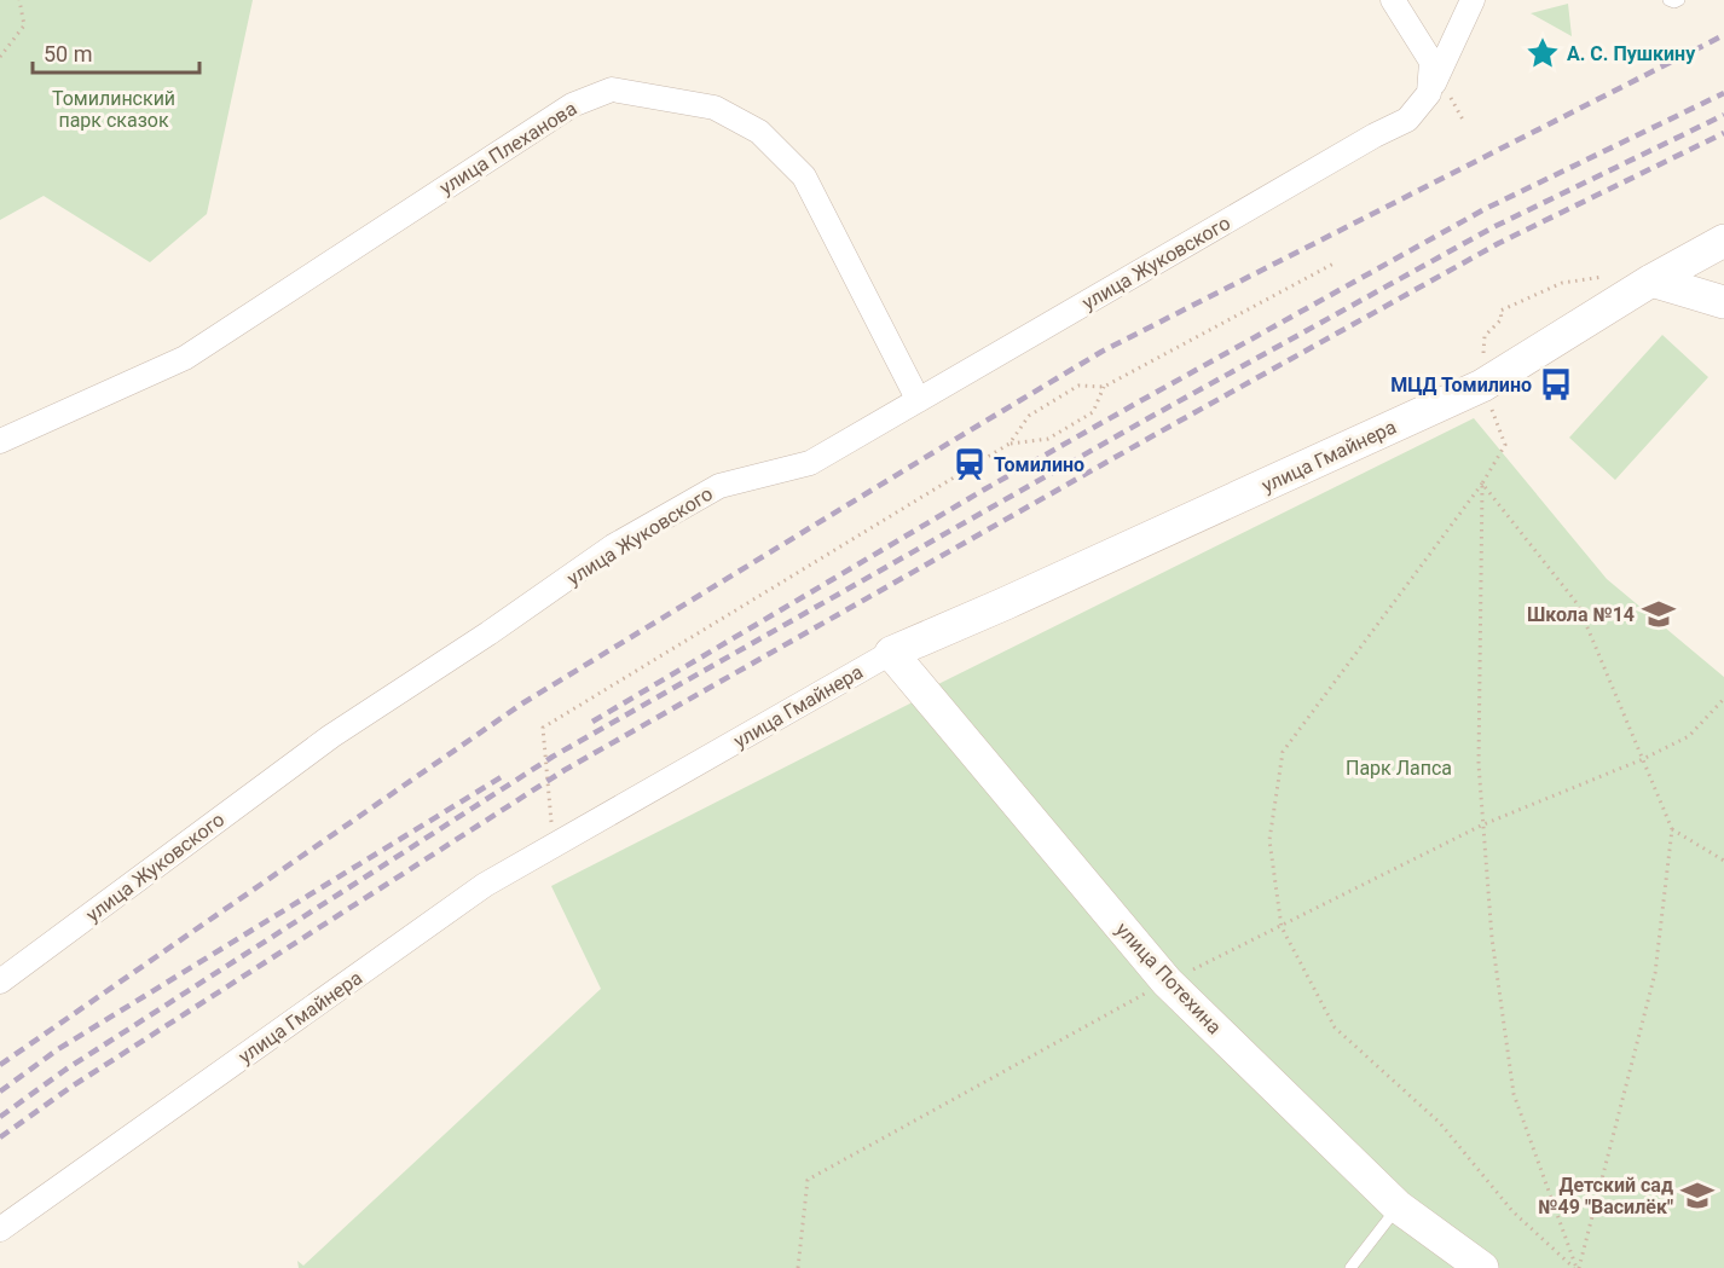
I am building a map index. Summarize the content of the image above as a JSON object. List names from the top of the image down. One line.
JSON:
{"streets":{"street":["улица Плеханова","улица Жуковского","улица Гмайнера","улица Потехина"]},"crossings":[["улица Плеханова","улица Жуковского"],["улица Гмайнера","улица Потехина"]],"parks":["Томилинский парк сказок","Парк Лапса"],"places":{"place":["А. С. Пушкину"],"bus stop":["МЦД Томилино"],"station":["Томилино"],"school or university":["Школа №14","Детский сад №49 \"Василёк\""]},"scale_bar":"50 m"}
